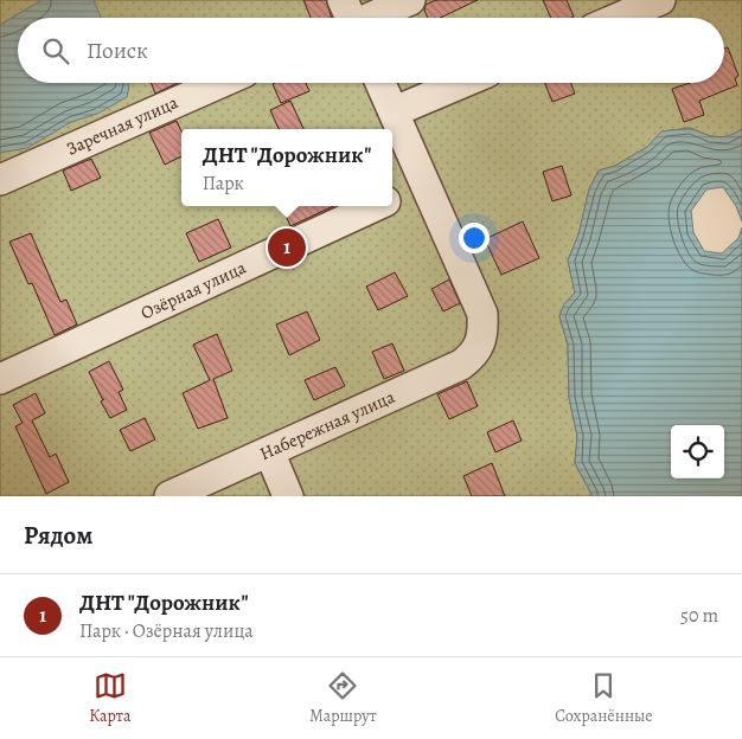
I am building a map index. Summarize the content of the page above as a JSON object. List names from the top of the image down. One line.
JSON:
{"streets":{"street":["Заречная улица","Озёрная улица","Набережная улица"]},"crossings":[["Озёрная улица","Набережная улица"]],"page":{"search":"Поиск","popup":["ДНТ \"Дорожник\"","Парк"],"pins":"1","heading":"Рядом","list":[{"mark":"1","name":"ДНТ \"Дорожник\"","note":"Парк · Озёрная улица","value":"50 m"}],"nav":["Карта","Маршрут","Сохранённые"]}}
